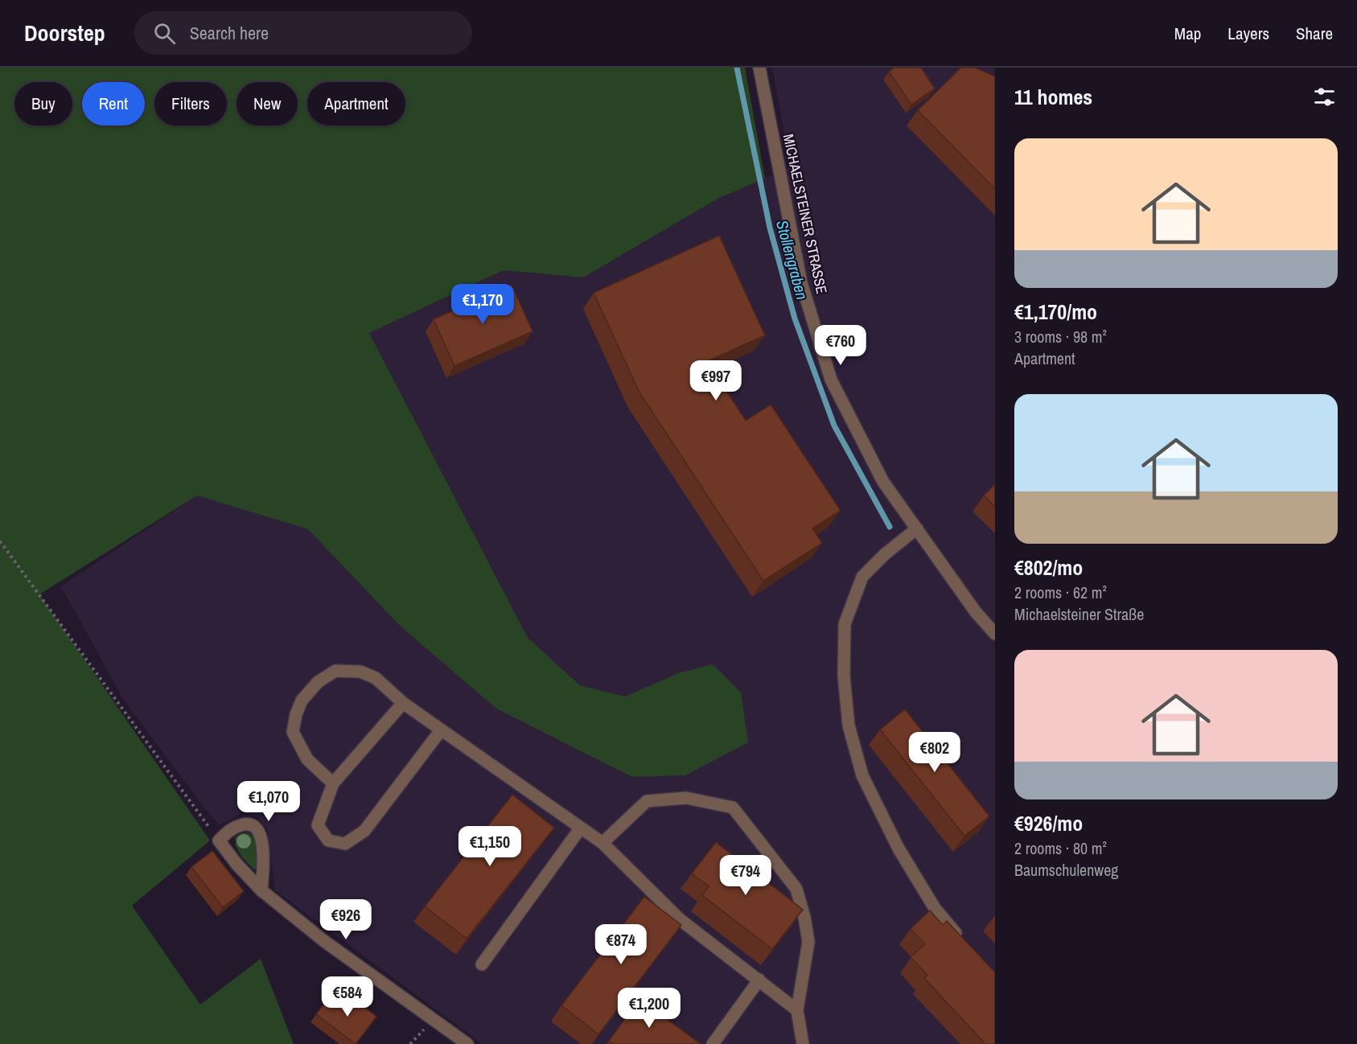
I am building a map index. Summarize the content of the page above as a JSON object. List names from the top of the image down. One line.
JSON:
{"streets":{"street":["MICHAELSTEINER STRASSE"]},"water":["Stollengraben"],"page":{"header":"Doorstep","search":"Search here","nav":["Map","Layers","Share"],"heading":"11 homes","chip":["Buy","Rent","Filters","New","Apartment"],"list":[{"name":"€1,170/mo","note":"3 rooms · 98 m² · Apartment"},{"name":"€802/mo","note":"2 rooms · 62 m² · Michaelsteiner Straße"},{"name":"€926/mo","note":"2 rooms · 80 m² · Baumschulenweg"}],"price":["€1,170","€760","€997","€802","€1,070","€1,150","€794","€926","€874","€584","€1,200"]}}
